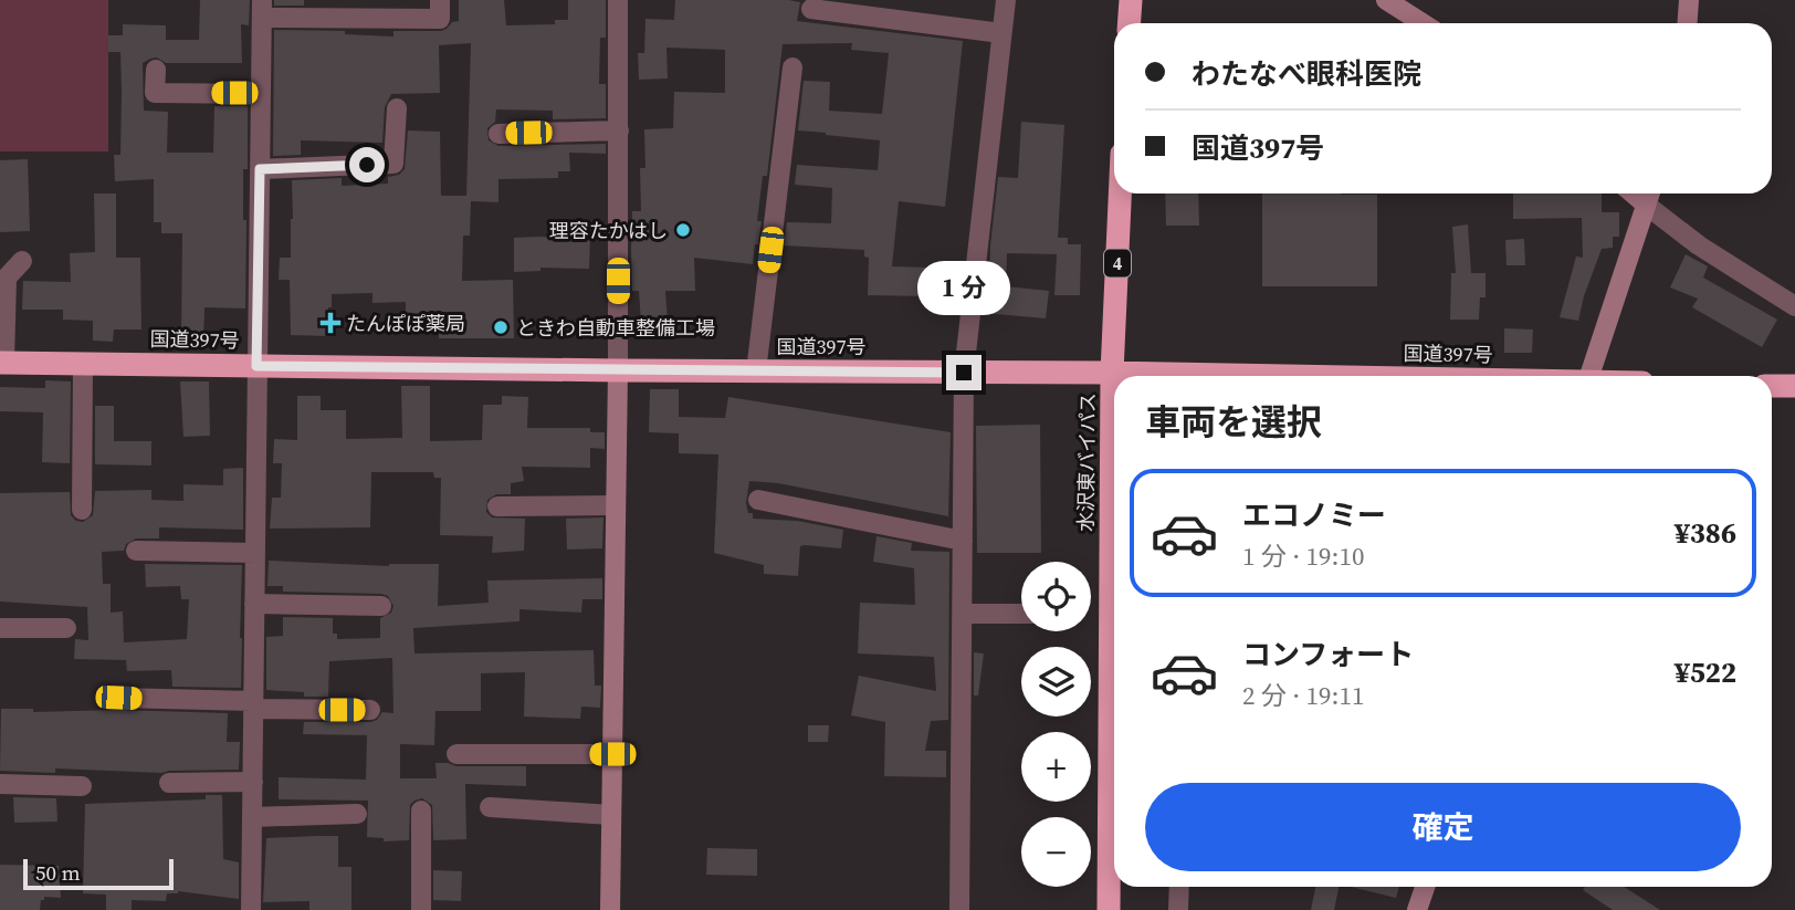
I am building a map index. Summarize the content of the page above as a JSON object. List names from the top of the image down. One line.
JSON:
{"streets":{"highway":["4","国道397号","水沢東バイパス"]},"crossings":[["国道397号","水沢東バイパス"]],"places":{"other":["理容たかはし","ときわ自動車整備工場"],"health":["たんぽぽ薬局"]},"scale_bar":"50 m","page":{"banner":["わたなべ眼科医院","国道397号"],"bubble":"1 分","heading":"車両を選択","list":[{"name":"エコノミー","note":"1 分 · 19:10","value":"¥386"},{"name":"コンフォート","note":"2 分 · 19:11","value":"¥522"}],"map_buttons":["+","−"],"buttons":"確定","scale":"50 m"}}
